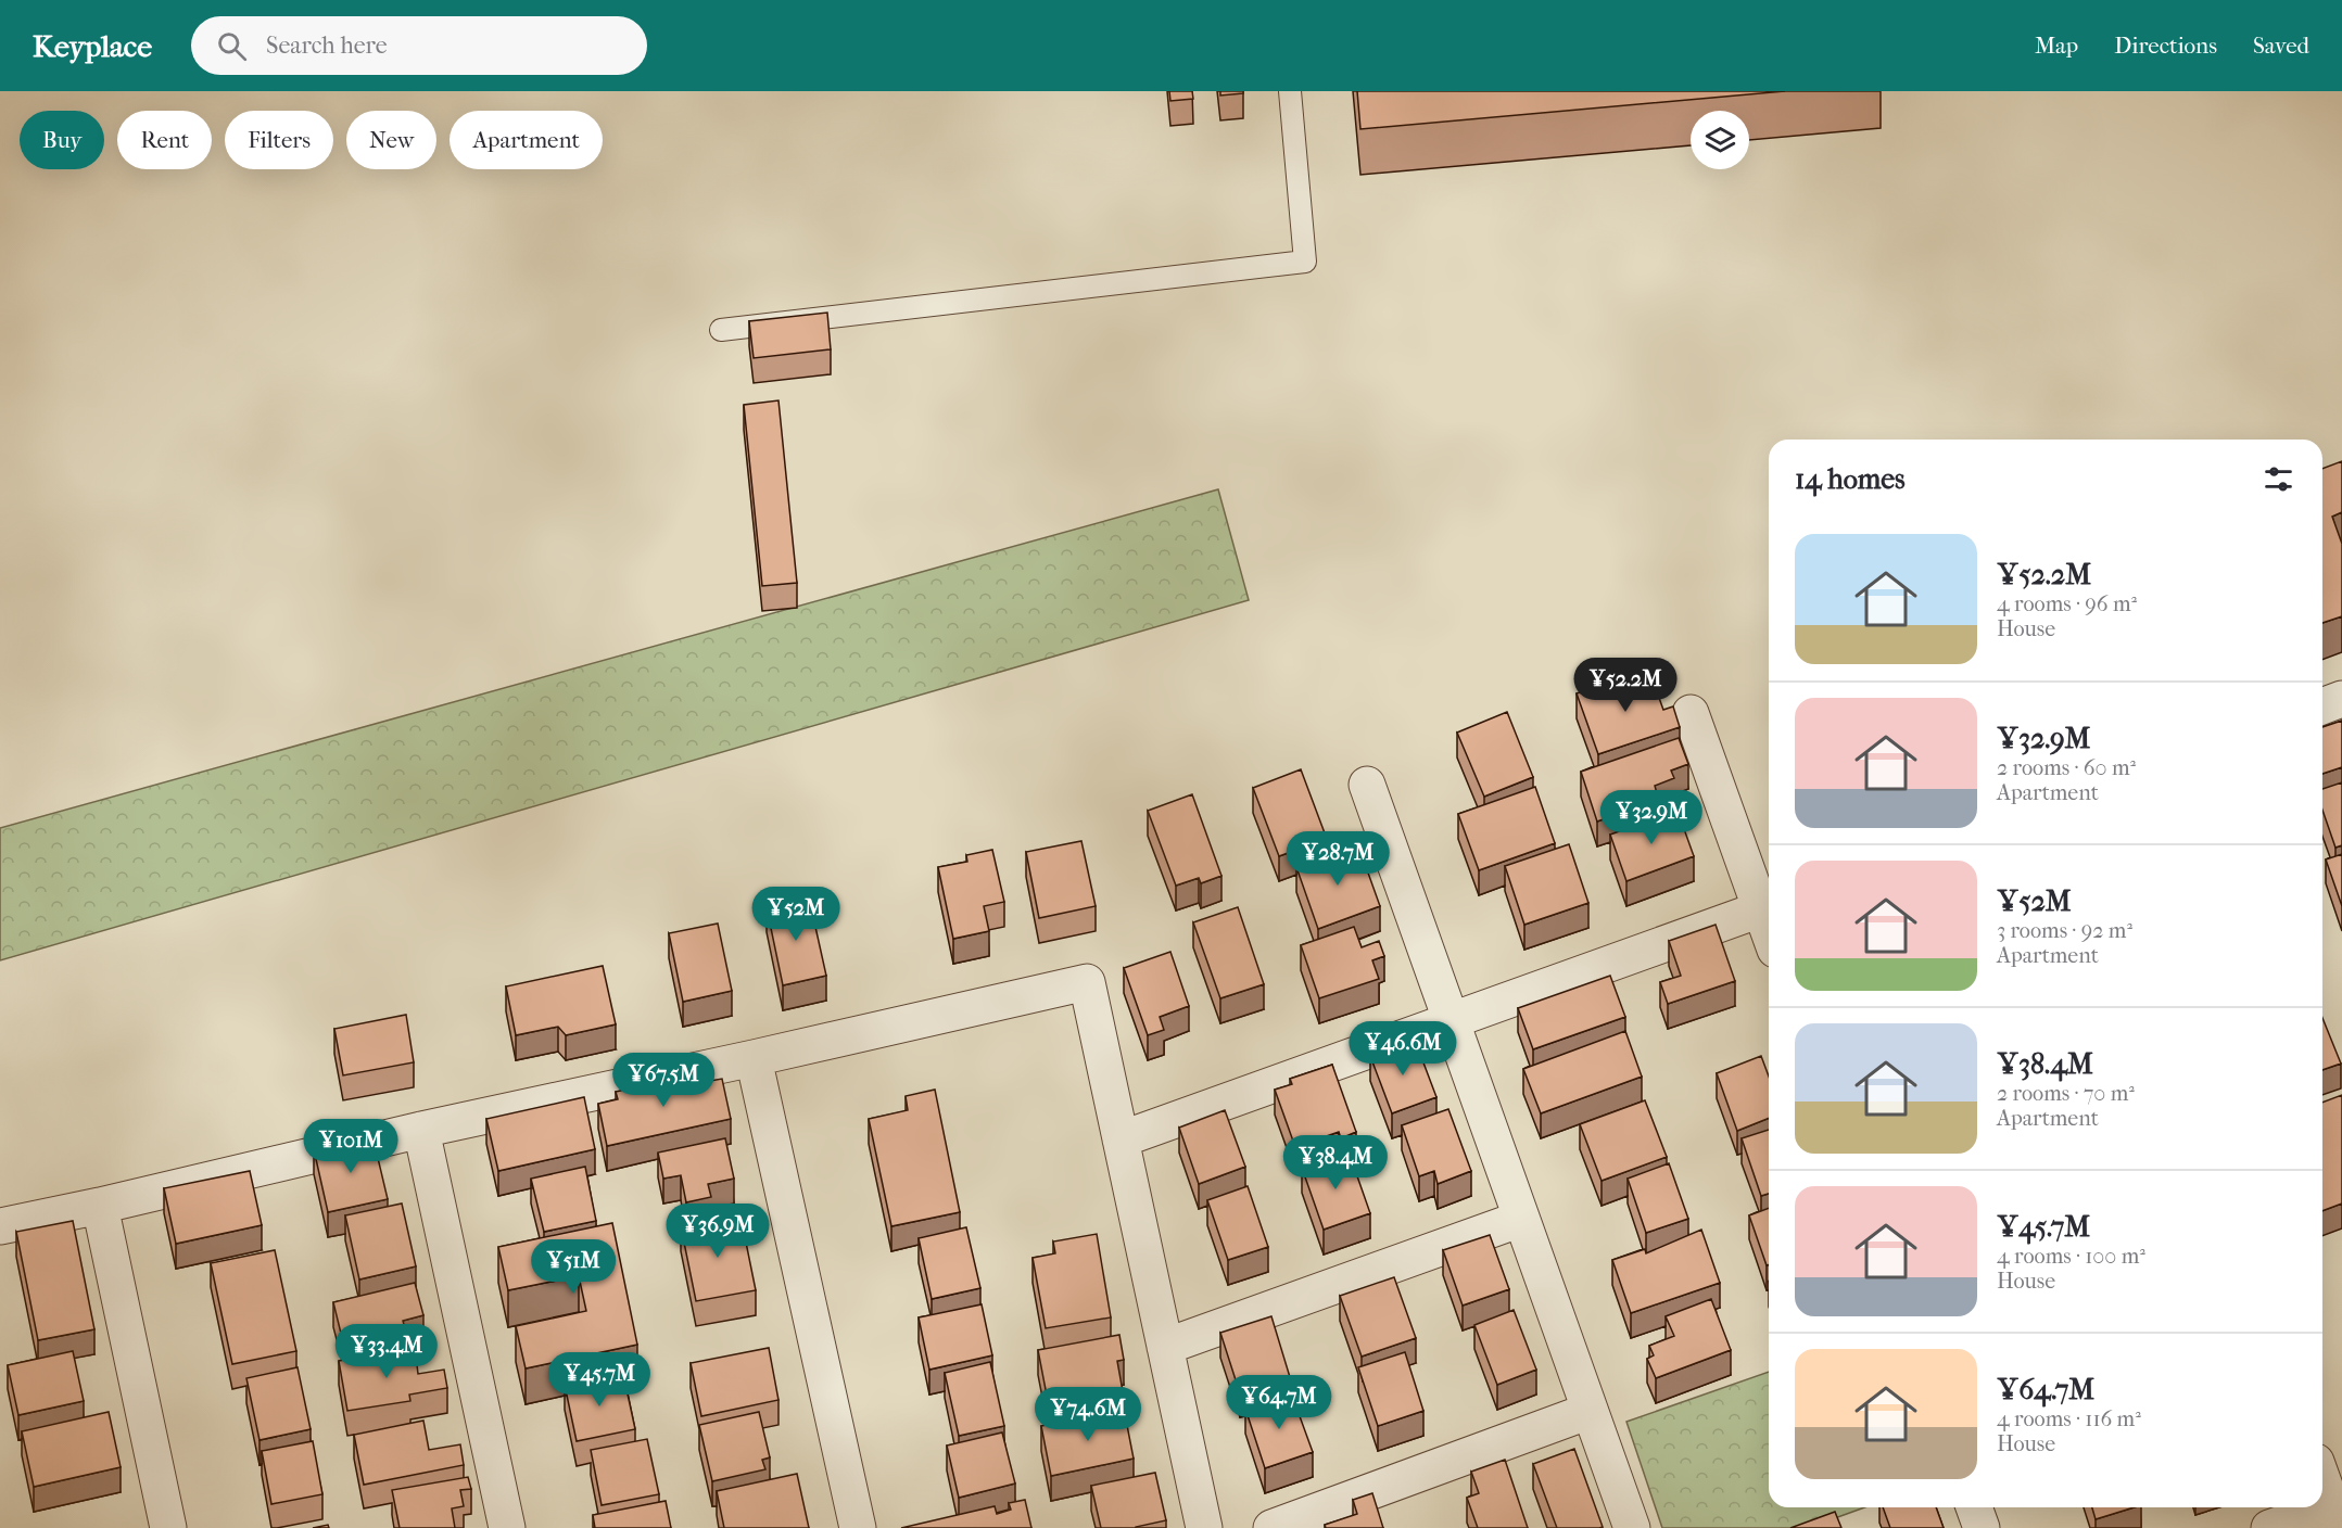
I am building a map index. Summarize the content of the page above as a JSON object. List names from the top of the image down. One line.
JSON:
{"page":{"header":"Keyplace","search":"Search here","nav":["Map","Directions","Saved"],"chip":["Buy","Rent","Filters","New","Apartment"],"heading":"14 homes","list":[{"name":"¥52.2M","note":"4 rooms · 96 m² · House"},{"name":"¥32.9M","note":"2 rooms · 60 m² · Apartment"},{"name":"¥52M","note":"3 rooms · 92 m² · Apartment"},{"name":"¥38.4M","note":"2 rooms · 70 m² · Apartment"},{"name":"¥45.7M","note":"4 rooms · 100 m² · House"},{"name":"¥64.7M","note":"4 rooms · 116 m² · House"}],"price":["¥52.2M","¥32.9M","¥28.7M","¥52M","¥46.6M","¥67.5M","¥101M","¥38.4M","¥36.9M","¥51M","¥33.4M","¥45.7M","¥64.7M","¥74.6M"]}}
